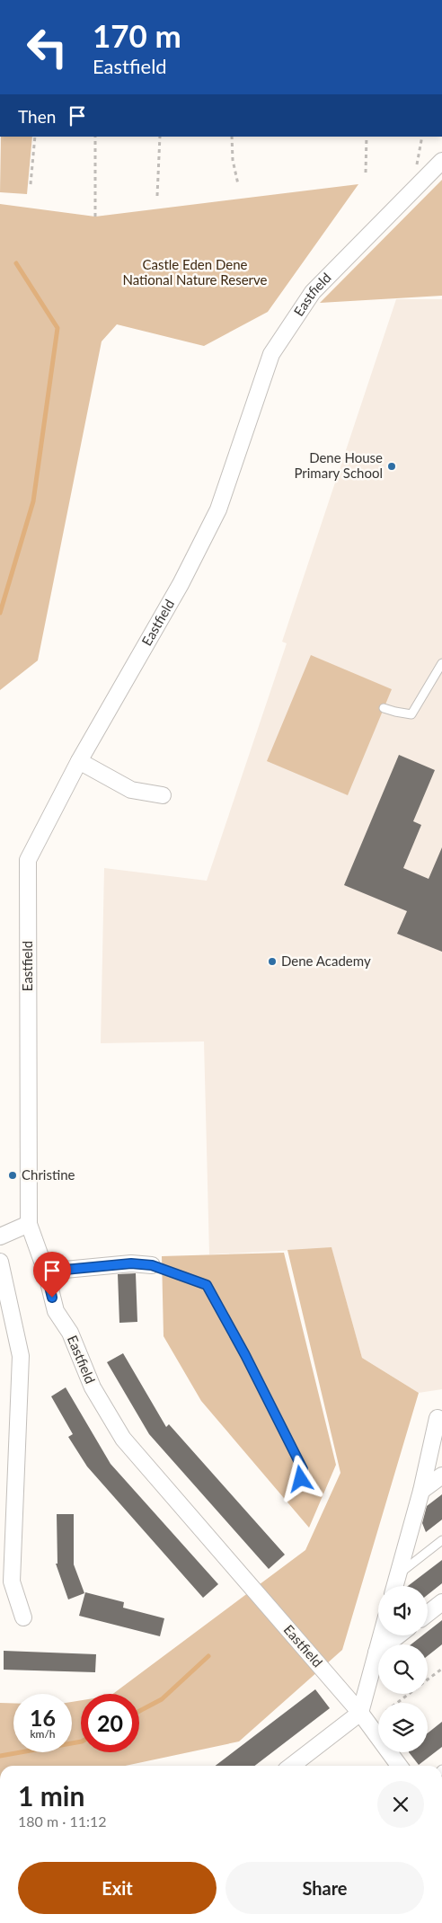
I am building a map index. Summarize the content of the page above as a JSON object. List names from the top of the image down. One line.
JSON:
{"streets":{"street":["Eastfield"]},"parks":["Castle Eden Dene National Nature Reserve"],"places":["Dene House Primary School","Dene Academy","Christine"],"page":{"turn":["170 m","Eastfield"],"then":"Then","speed":"16 km/h","limit":"20","heading":["1 min","180 m · 11:12"],"buttons":["Exit","Share"]}}
